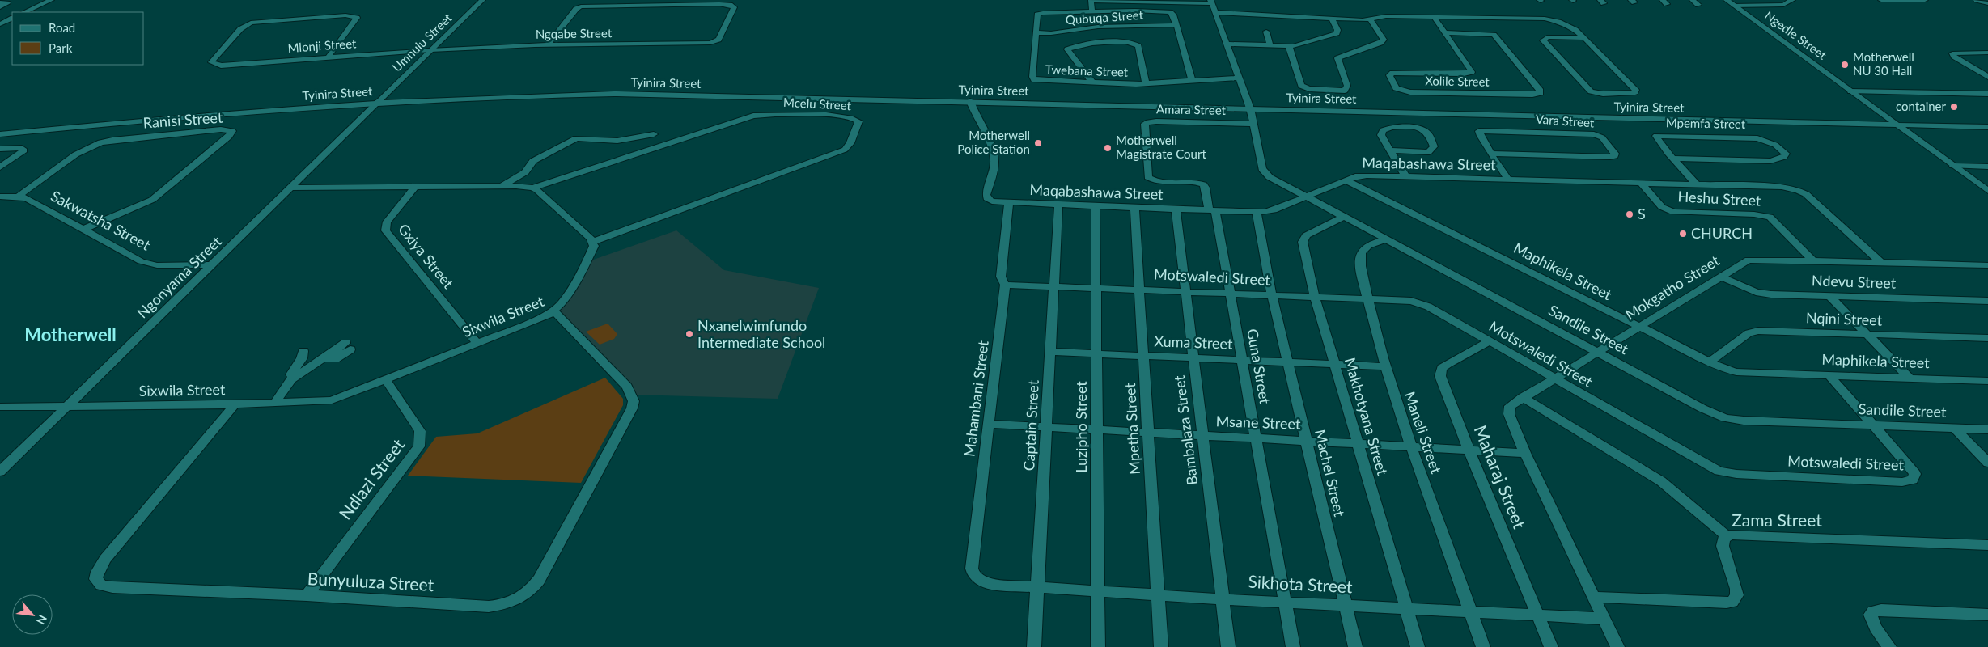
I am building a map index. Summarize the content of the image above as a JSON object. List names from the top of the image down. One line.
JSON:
{"streets":{"street":["Qubuqa Street","Ngqabe Street","Ngedle Street","Umnulu Street","Mlonji Street","Twebana Street","Xolile Street","Tyinira Street","Mcelu Street","Amara Street","Ranisi Street","Vara Street","Mpemfa Street","Maqabashawa Street","Heshu Street","Sakwatsha Street","Gxiya Street","Maphikela Street","Ngonyama Street","Motswaledi Street","Ndevu Street","Mokgatho Street","Sixwila Street","Nqini Street","Sandile Street","Xuma Street","Guna Street","Mahambani Street","Makhotyana Street","Msane Street","Captain Street","Luzipho Street","Mpetha Street","Bambalaza Street","Maneli Street","Machel Street","Maharaj Street","Ndlazi Street","Zama Street","Bunyuluza Street","Sikhota Street"]},"crossings":[["Qubuqa Street","Twebana Street"],["Ngqabe Street","Umnulu Street"],["Ngqabe Street","Mlonji Street"],["Ngedle Street","Tyinira Street"],["Umnulu Street","Mlonji Street"],["Umnulu Street","Tyinira Street"],["Umnulu Street","Ngonyama Street"],["Twebana Street","Sandile Street"],["Tyinira Street","Maqabashawa Street"],["Tyinira Street","Ngonyama Street"],["Tyinira Street","Sandile Street"],["Mcelu Street","Sixwila Street"],["Amara Street","Maqabashawa Street"],["Amara Street","Sandile Street"],["Amara Street","Guna Street"],["Ranisi Street","Sakwatsha Street"],["Vara Street","Maqabashawa Street"],["Mpemfa Street","Maqabashawa Street"],["Maqabashawa Street","Heshu Street"],["Maqabashawa Street","Maphikela Street"],["Maqabashawa Street","Mokgatho Street"],["Maqabashawa Street","Sandile Street"],["Maqabashawa Street","Guna Street"],["Maqabashawa Street","Mahambani Street"],["Maqabashawa Street","Captain Street"],["Maqabashawa Street","Luzipho Street"],["Maqabashawa Street","Mpetha Street"],["Maqabashawa Street","Bambalaza Street"],["Maqabashawa Street","Machel Street"],["Heshu Street","Mokgatho Street"],["Sakwatsha Street","Ngonyama Street"],["Gxiya Street","Sixwila Street"],["Maphikela Street","Motswaledi Street"],["Maphikela Street","Mokgatho Street"],["Maphikela Street","Nqini Street"],["Ngonyama Street","Sixwila Street"],["Motswaledi Street","Mokgatho Street"],["Motswaledi Street","Sandile Street"],["Motswaledi Street","Guna Street"],["Motswaledi Street","Mahambani Street"],["Motswaledi Street","Makhotyana Street"],["Motswaledi Street","Captain Street"],["Motswaledi Street","Luzipho Street"],["Motswaledi Street","Mpetha Street"],["Motswaledi Street","Bambalaza Street"],["Motswaledi Street","Maneli Street"],["Motswaledi Street","Machel Street"],["Motswaledi Street","Maharaj Street"],["Ndevu Street","Mokgatho Street"],["Mokgatho Street","Sandile Street"],["Mokgatho Street","Msane Street"],["Mokgatho Street","Zama Street"],["Mokgatho Street","Sikhota Street"],["Sixwila Street","Ndlazi Street"],["Sixwila Street","Bunyuluza Street"],["Sandile Street","Makhotyana Street"],["Sandile Street","Maneli Street"],["Xuma Street","Guna Street"],["Xuma Street","Makhotyana Street"],["Xuma Street","Captain Street"],["Xuma Street","Luzipho Street"],["Xuma Street","Mpetha Street"],["Xuma Street","Bambalaza Street"],["Xuma Street","Maneli Street"],["Xuma Street","Machel Street"],["Guna Street","Msane Street"],["Guna Street","Sikhota Street"],["Mahambani Street","Msane Street"],["Mahambani Street","Sikhota Street"],["Makhotyana Street","Msane Street"],["Makhotyana Street","Sikhota Street"],["Msane Street","Captain Street"],["Msane Street","Luzipho Street"],["Msane Street","Mpetha Street"],["Msane Street","Bambalaza Street"],["Msane Street","Maneli Street"],["Msane Street","Machel Street"],["Msane Street","Maharaj Street"],["Captain Street","Sikhota Street"],["Luzipho Street","Sikhota Street"],["Mpetha Street","Sikhota Street"],["Bambalaza Street","Sikhota Street"],["Maneli Street","Sikhota Street"],["Machel Street","Sikhota Street"],["Maharaj Street","Sikhota Street"],["Ndlazi Street","Bunyuluza Street"]],"districts":["Motherwell"],"places":["Motherwell NU 30 Hall","container","Motherwell Police Station","Motherwell Magistrate Court","S","CHURCH","Nxanelwimfundo Intermediate School"],"legend":["Road","Park"],"north":"bottom right"}
